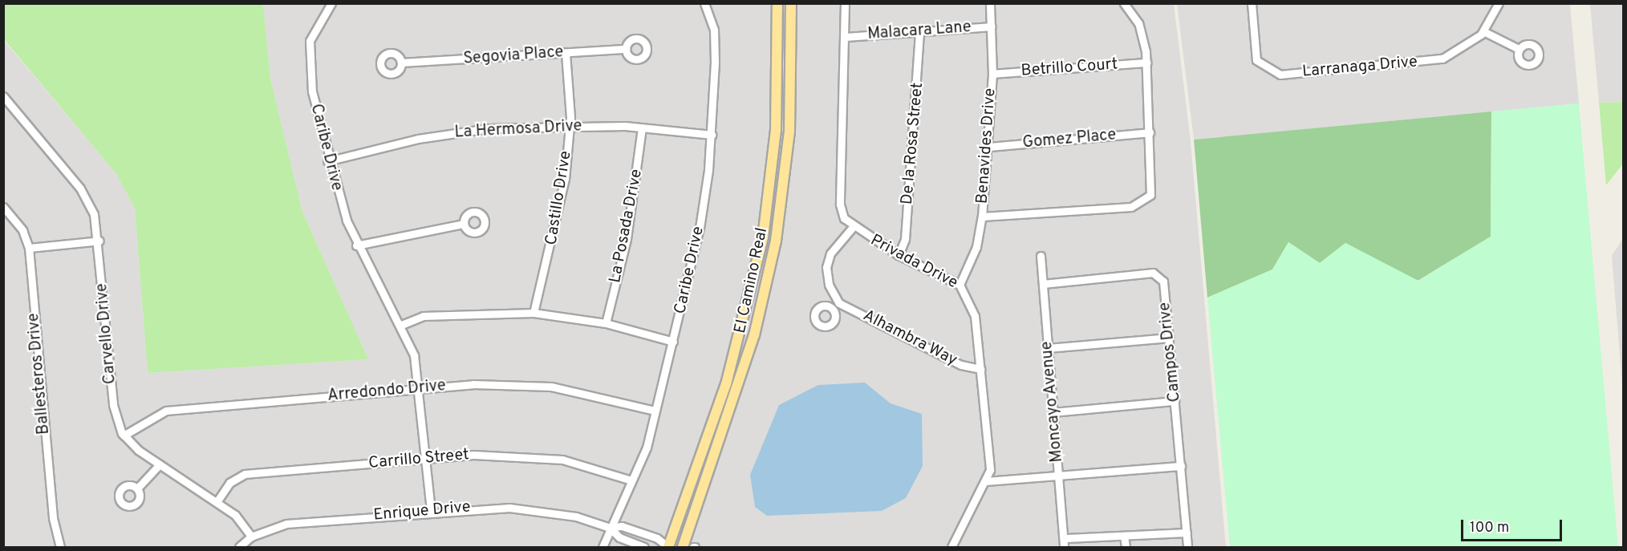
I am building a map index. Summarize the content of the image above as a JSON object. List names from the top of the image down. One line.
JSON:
{"streets":{"main road":["El Camino Real"],"street":["Malacara Lane","Segovia Place","Larranaga Drive","Betrillo Court","La Hermosa Drive","Gomez Place","De la Rosa Street","Benavides Drive","Caribe Drive","Castillo Drive","La Posada Drive","Privada Drive","Carvello Drive","Alhambra Way","Campos Drive","Ballesteros Drive","Arredondo Drive","Moncayo Avenue","Carrillo Street","Enrique Drive"]},"crossings":[["Malacara Lane","De la Rosa Street"],["Malacara Lane","Benavides Drive"],["Malacara Lane","Privada Drive"],["Segovia Place","Castillo Drive"],["Betrillo Court","Benavides Drive"],["La Hermosa Drive","Caribe Drive"],["La Hermosa Drive","Castillo Drive"],["La Hermosa Drive","La Posada Drive"],["Gomez Place","Benavides Drive"],["De la Rosa Street","Privada Drive"],["Benavides Drive","Privada Drive"],["Caribe Drive","Arredondo Drive"],["Caribe Drive","Carrillo Street"],["Caribe Drive","Enrique Drive"],["Privada Drive","Alhambra Way"],["El Camino Real","Enrique Drive"],["Carvello Drive","Arredondo Drive"],["Campos Drive","Moncayo Avenue"]],"scale_bar":"100 m"}
